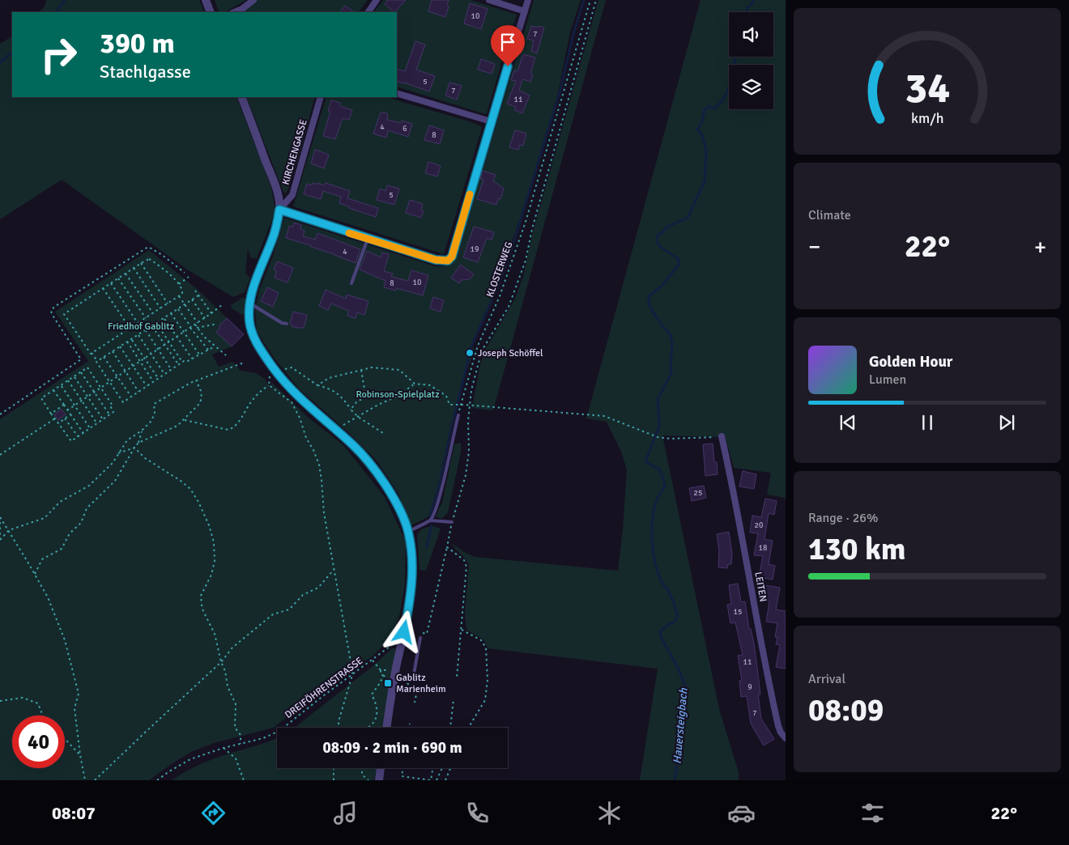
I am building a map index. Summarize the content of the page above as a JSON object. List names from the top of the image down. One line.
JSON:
{"streets":{"street":["KIRCHENGASSE","LEITEN"],"path":["KLOSTERWEG","DREIFÖHRENSTRASSE"]},"water":["Hauersteigbach"],"parks":["Friedhof Gablitz","Robinson-Spielplatz"],"places":{"other":["Joseph Schöffel"],"transit":["Gablitz Marienheim"]},"house_numbers":["10","7","5","7","11","4","6","8","5","19","4","10","8","25","20","18","15","11","9","7"],"page":{"turn":["390 m","Stachlgasse"],"tile":["Climate",["Range · 26%","130 km"],["Arrival","08:09"]],"heat":["−","22°","+"],"song":["Golden Hour","Lumen"],"limit":"40","trip":"08:09 · 2 min · 690 m","tabs":["08:07","22°"],"gauge":["34","km/h"]}}
